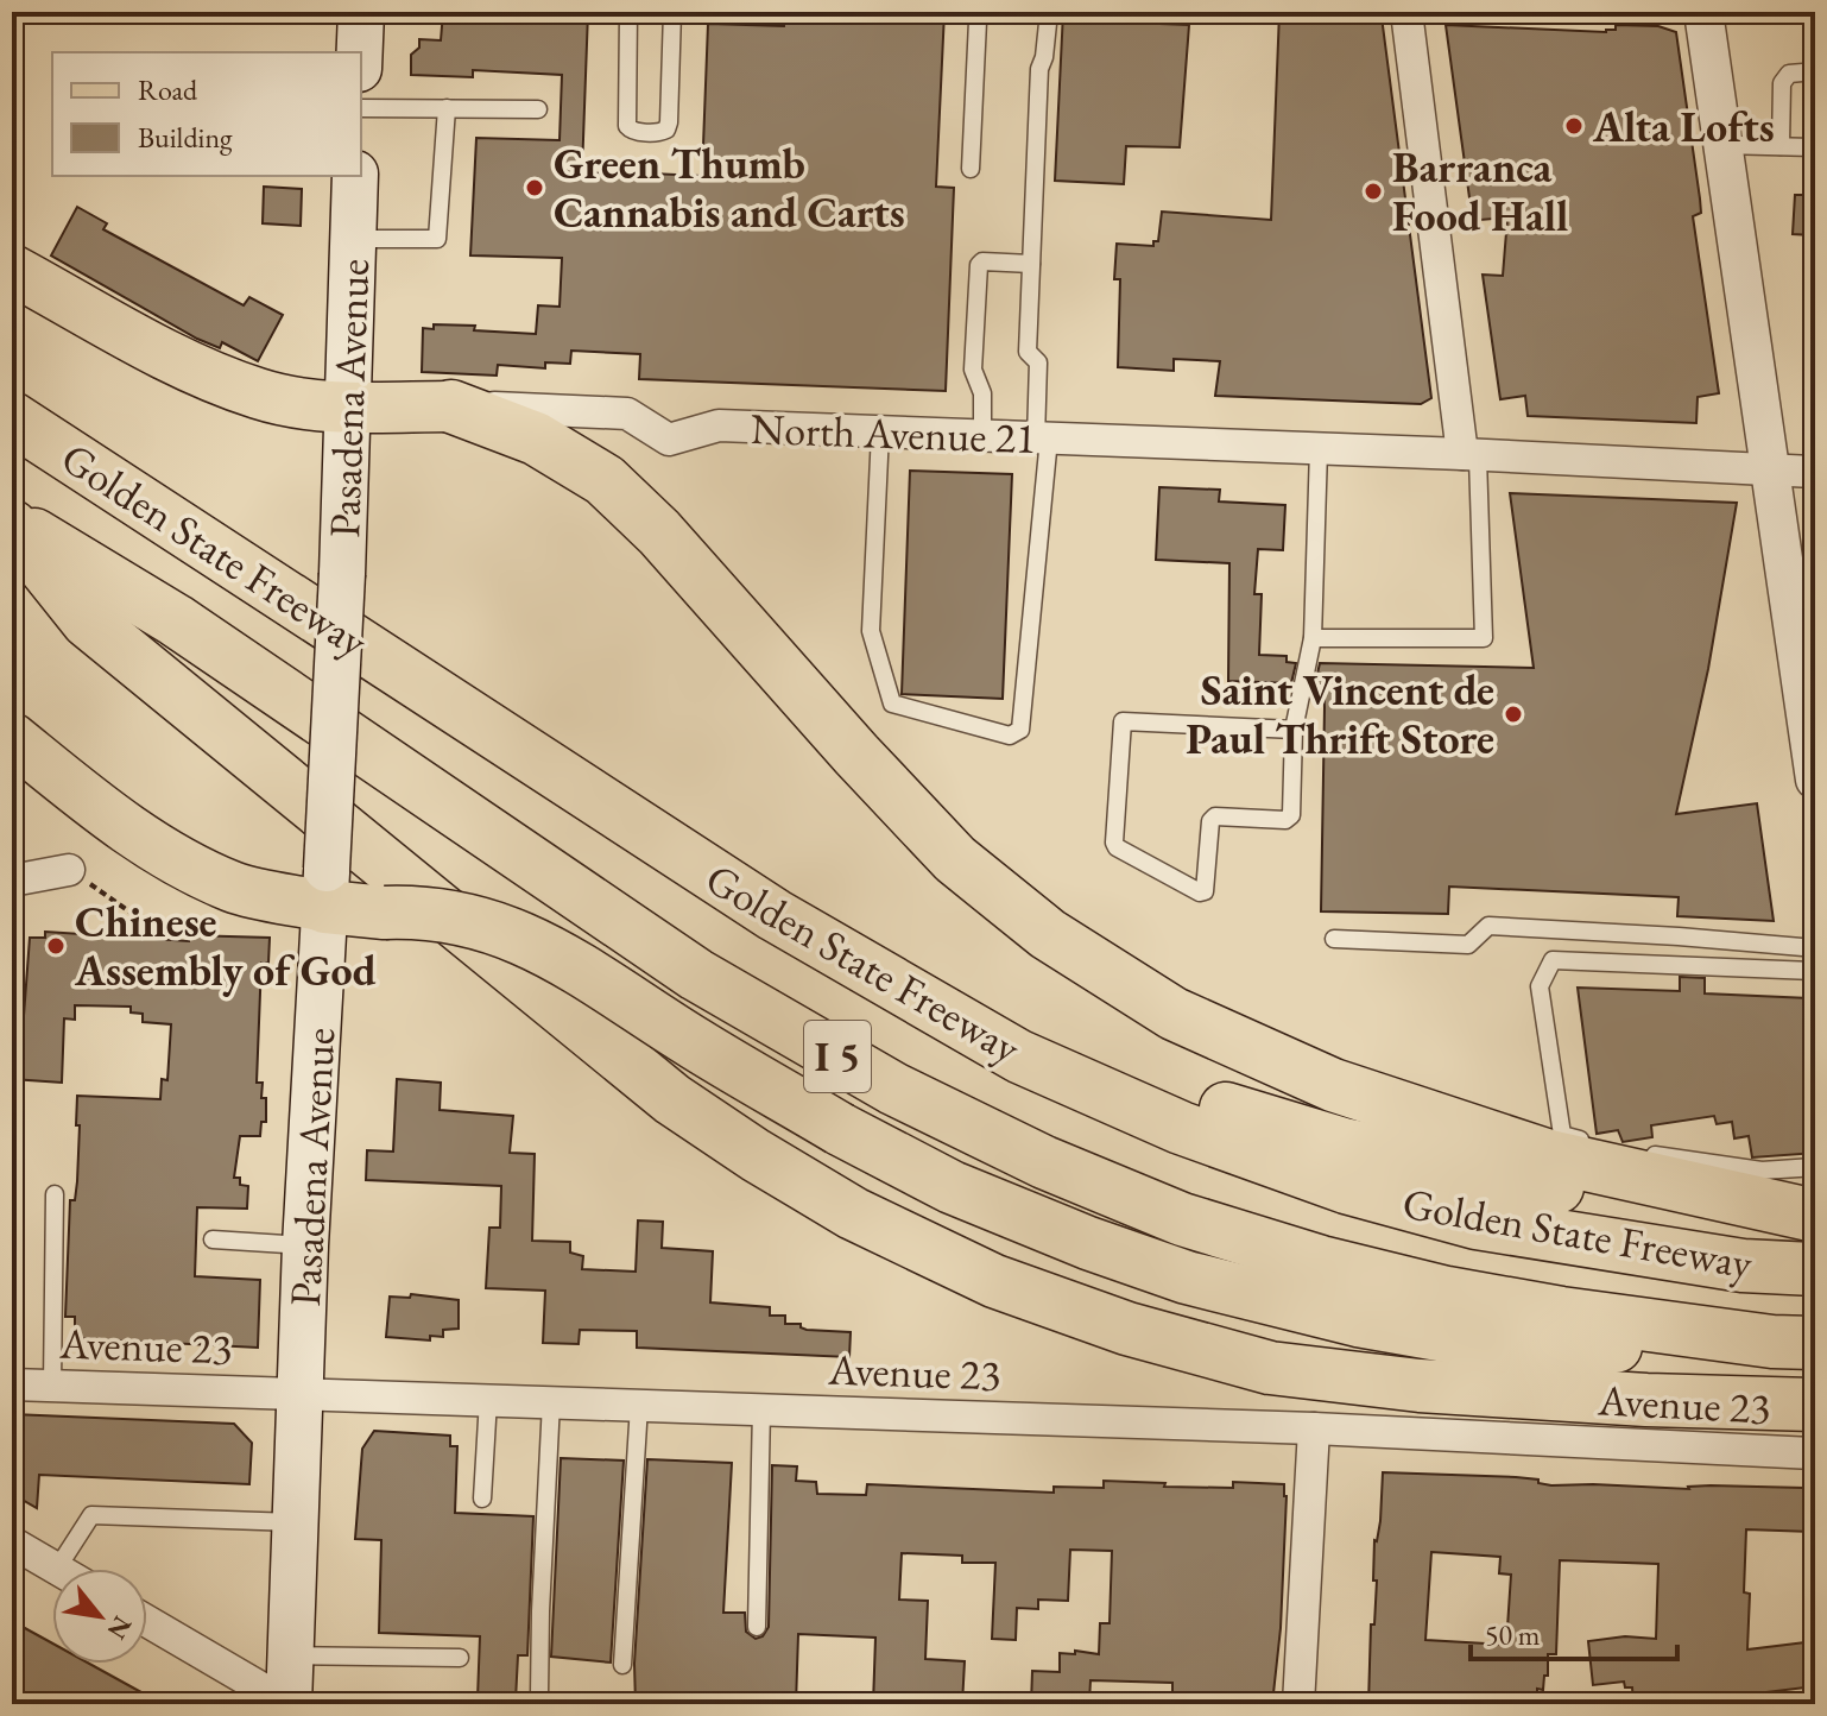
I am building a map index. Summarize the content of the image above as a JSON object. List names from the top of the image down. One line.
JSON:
{"streets":{"highway":["Golden State Freeway","I 5"],"main road":["Pasadena Avenue","North Avenue 21"],"street":["Avenue 23"]},"crossings":[["Pasadena Avenue","North Avenue 21"],["Pasadena Avenue","Avenue 23"]],"places":["Alta Lofts","Green Thumb Cannabis and Carts","Barranca Food Hall","Saint Vincent de Paul Thrift Store","Chinese Assembly of God"],"legend":["Road","Building"],"scale_bar":"50 m","north":"bottom right"}
